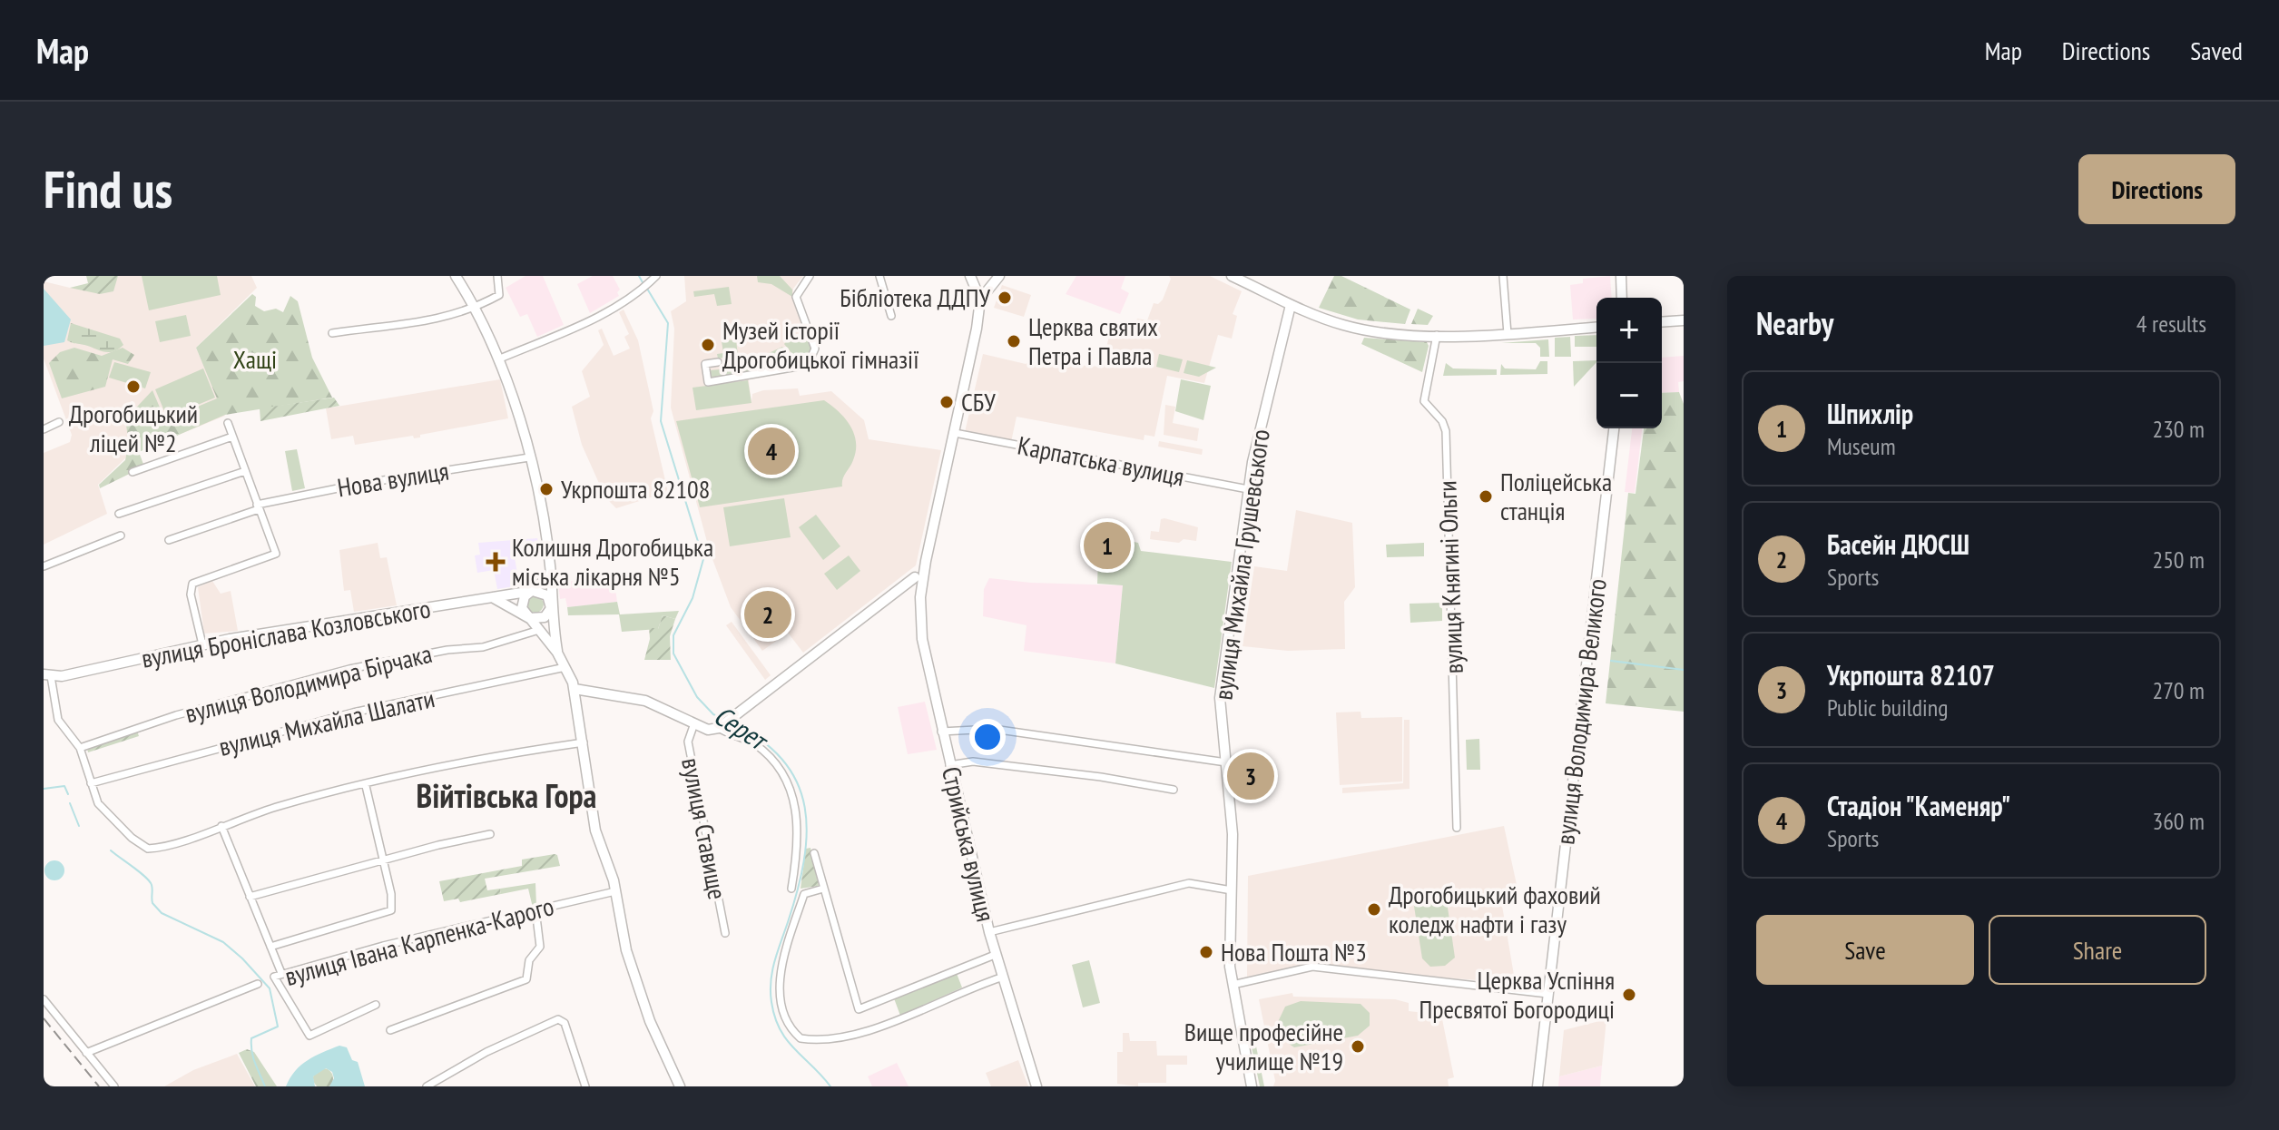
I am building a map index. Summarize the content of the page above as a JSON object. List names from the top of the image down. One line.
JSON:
{"streets":{"street":["Карпатська вулиця","Нова вулиця","вулиця Михайла Грушевського","вулиця Княгині Ольги","вулиця Броніслава Козловського","вулиця Володимира Бірчака","вулиця Володимира Великого","вулиця Михайла Шалати","вулиця Ставище","Стрийська вулиця","вулиця Івана Карпенка-Карого"]},"crossings":[["Карпатська вулиця","вулиця Михайла Грушевського"],["Карпатська вулиця","Стрийська вулиця"]],"districts":["Війтівська Гора"],"water":["Серет"],"parks":["Хащі"],"places":{"other":["Бібліотека ДДПУ","Церква святих Петра і Павла","Музей історії Дрогобицької гімназії","Дрогобицький ліцей №2","СБУ","Укрпошта 82108","Поліцейська станція","Дрогобицький фаховий коледж нафти і газу","Нова Пошта №3","Церква Успіння Пресвятої Богородиці","Вище професійне училище №19"],"health":["Колишня Дрогобицька міська лікарня №5"]},"page":{"header":"Map","nav":["Map","Directions","Saved"],"buttons":["Directions",["Save","Share"]],"title":"Find us","heading":["Nearby","4 results"],"map_buttons":["+","−"],"list":[{"mark":"1","name":"Шпихлір","note":"Museum","value":"230 m"},{"mark":"2","name":"Басейн ДЮСШ","note":"Sports","value":"250 m"},{"mark":"3","name":"Укрпошта 82107","note":"Public building","value":"270 m"},{"mark":"4","name":"Стадіон \"Каменяр\"","note":"Sports","value":"360 m"}],"pins":["4","1","2","3"]}}
